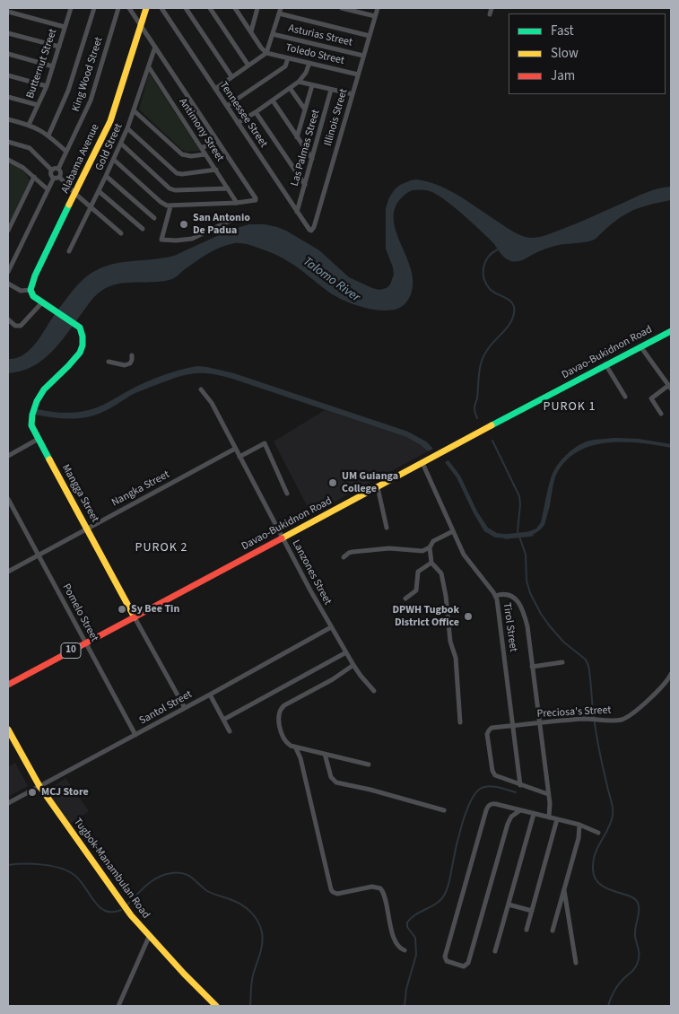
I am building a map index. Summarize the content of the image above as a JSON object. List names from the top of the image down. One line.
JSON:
{"streets":{"main road":["Alabama Avenue","Davao-Bukidnon Road","Mangga Street","10","Tugbok-Manambulan Road"],"street":["Asturias Street","Toledo Street","Butternut Street","King Wood Street","Tennessee Street","Illinois Street","Antimony Street","Gold Street","Las Palmas Street","Nangka Street","Lanzones Street","Pomelo Street","Tirol Street","Santol Street","Preciosa's Street"]},"crossings":[["Asturias Street","Illinois Street"],["Toledo Street","Illinois Street"],["Tennessee Street","Illinois Street"],["Tennessee Street","Las Palmas Street"],["Antimony Street","Gold Street"],["Davao-Bukidnon Road","Mangga Street"],["Davao-Bukidnon Road","Lanzones Street"],["Davao-Bukidnon Road","Pomelo Street"],["Davao-Bukidnon Road","Tirol Street"],["Nangka Street","Mangga Street"],["Nangka Street","Lanzones Street"],["Nangka Street","Pomelo Street"],["Mangga Street","Santol Street"],["Lanzones Street","Santol Street"],["Pomelo Street","Santol Street"],["Tirol Street","Preciosa's Street"],["Santol Street","Tugbok-Manambulan Road"]],"districts":["PUROK 1","PUROK 2"],"water":["Talomo River"],"places":["San Antonio De Padua","UM Guianga College","Sy Bee Tin","DPWH Tugbok District Office","MCJ Store"],"legend":["Fast","Slow","Jam"]}
